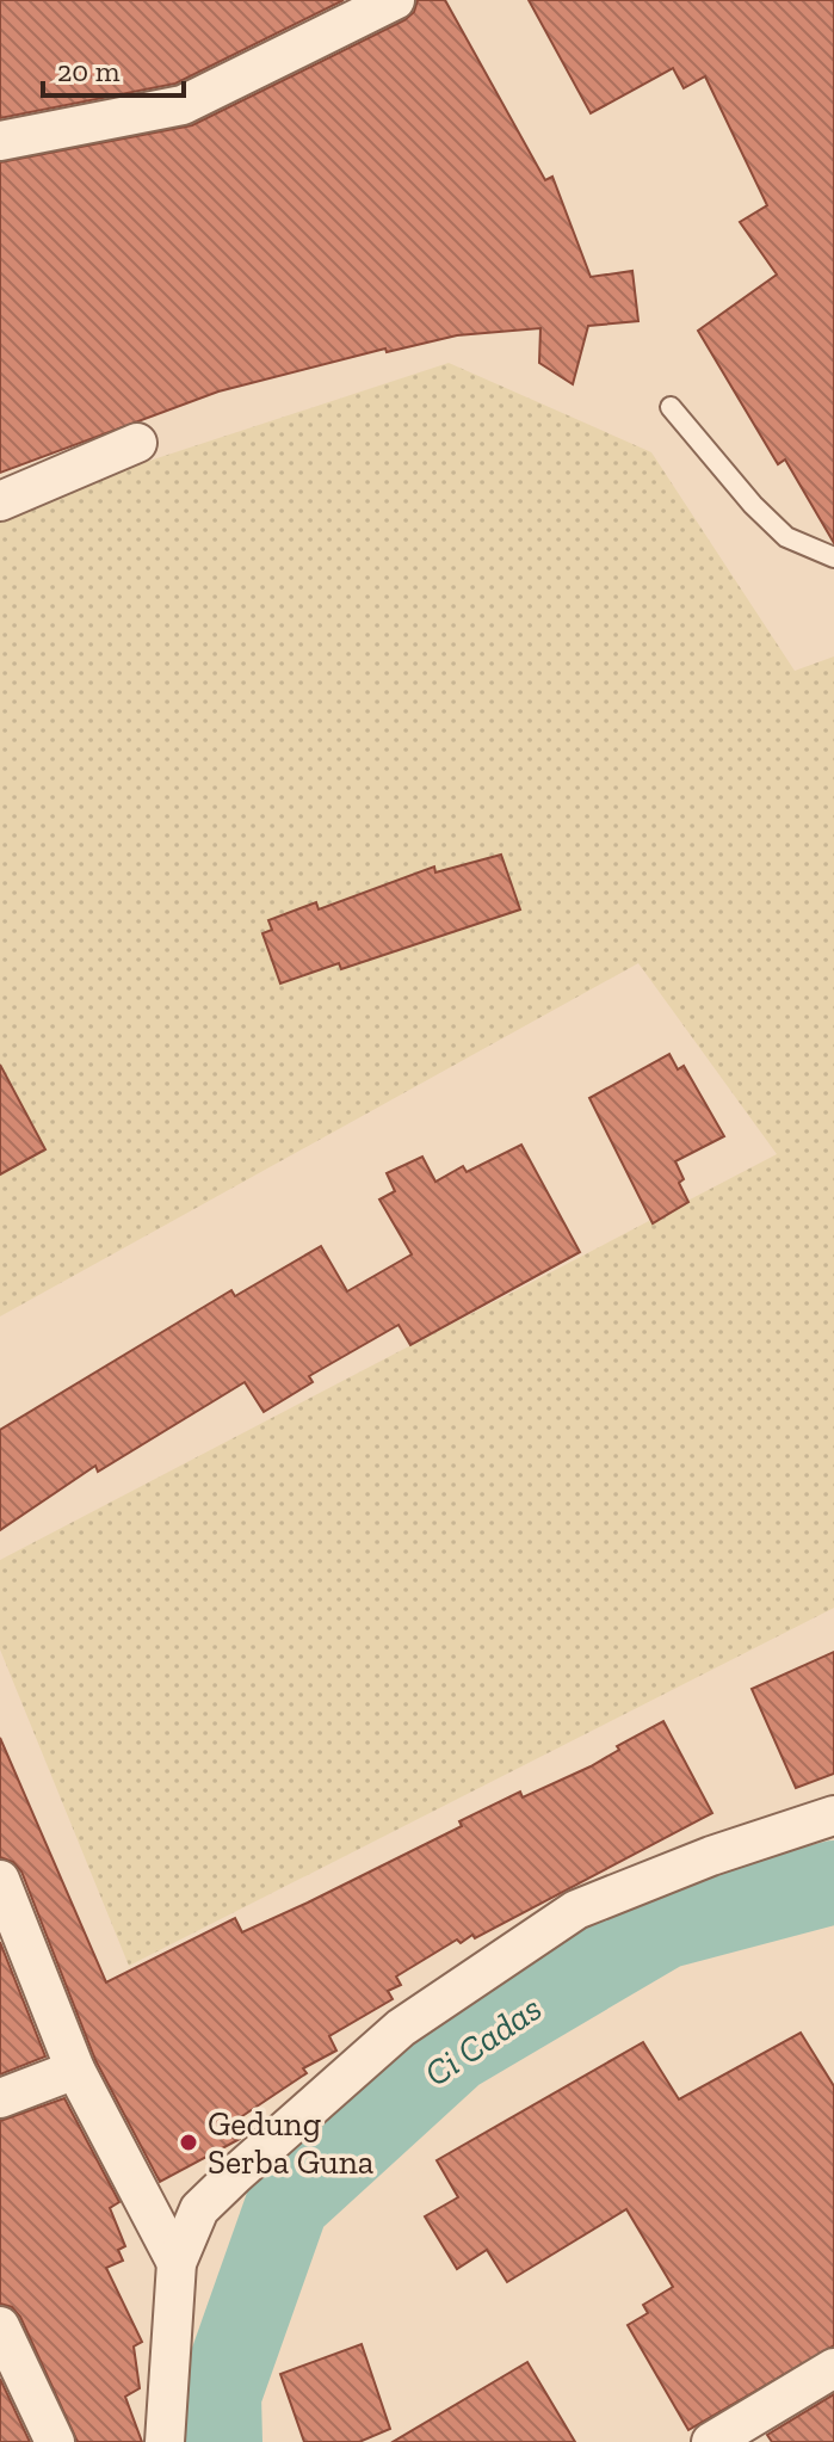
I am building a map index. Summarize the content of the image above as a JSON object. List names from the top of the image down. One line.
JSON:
{"water":["Ci Cadas"],"places":["Gedung Serba Guna"],"scale_bar":"20 m"}
